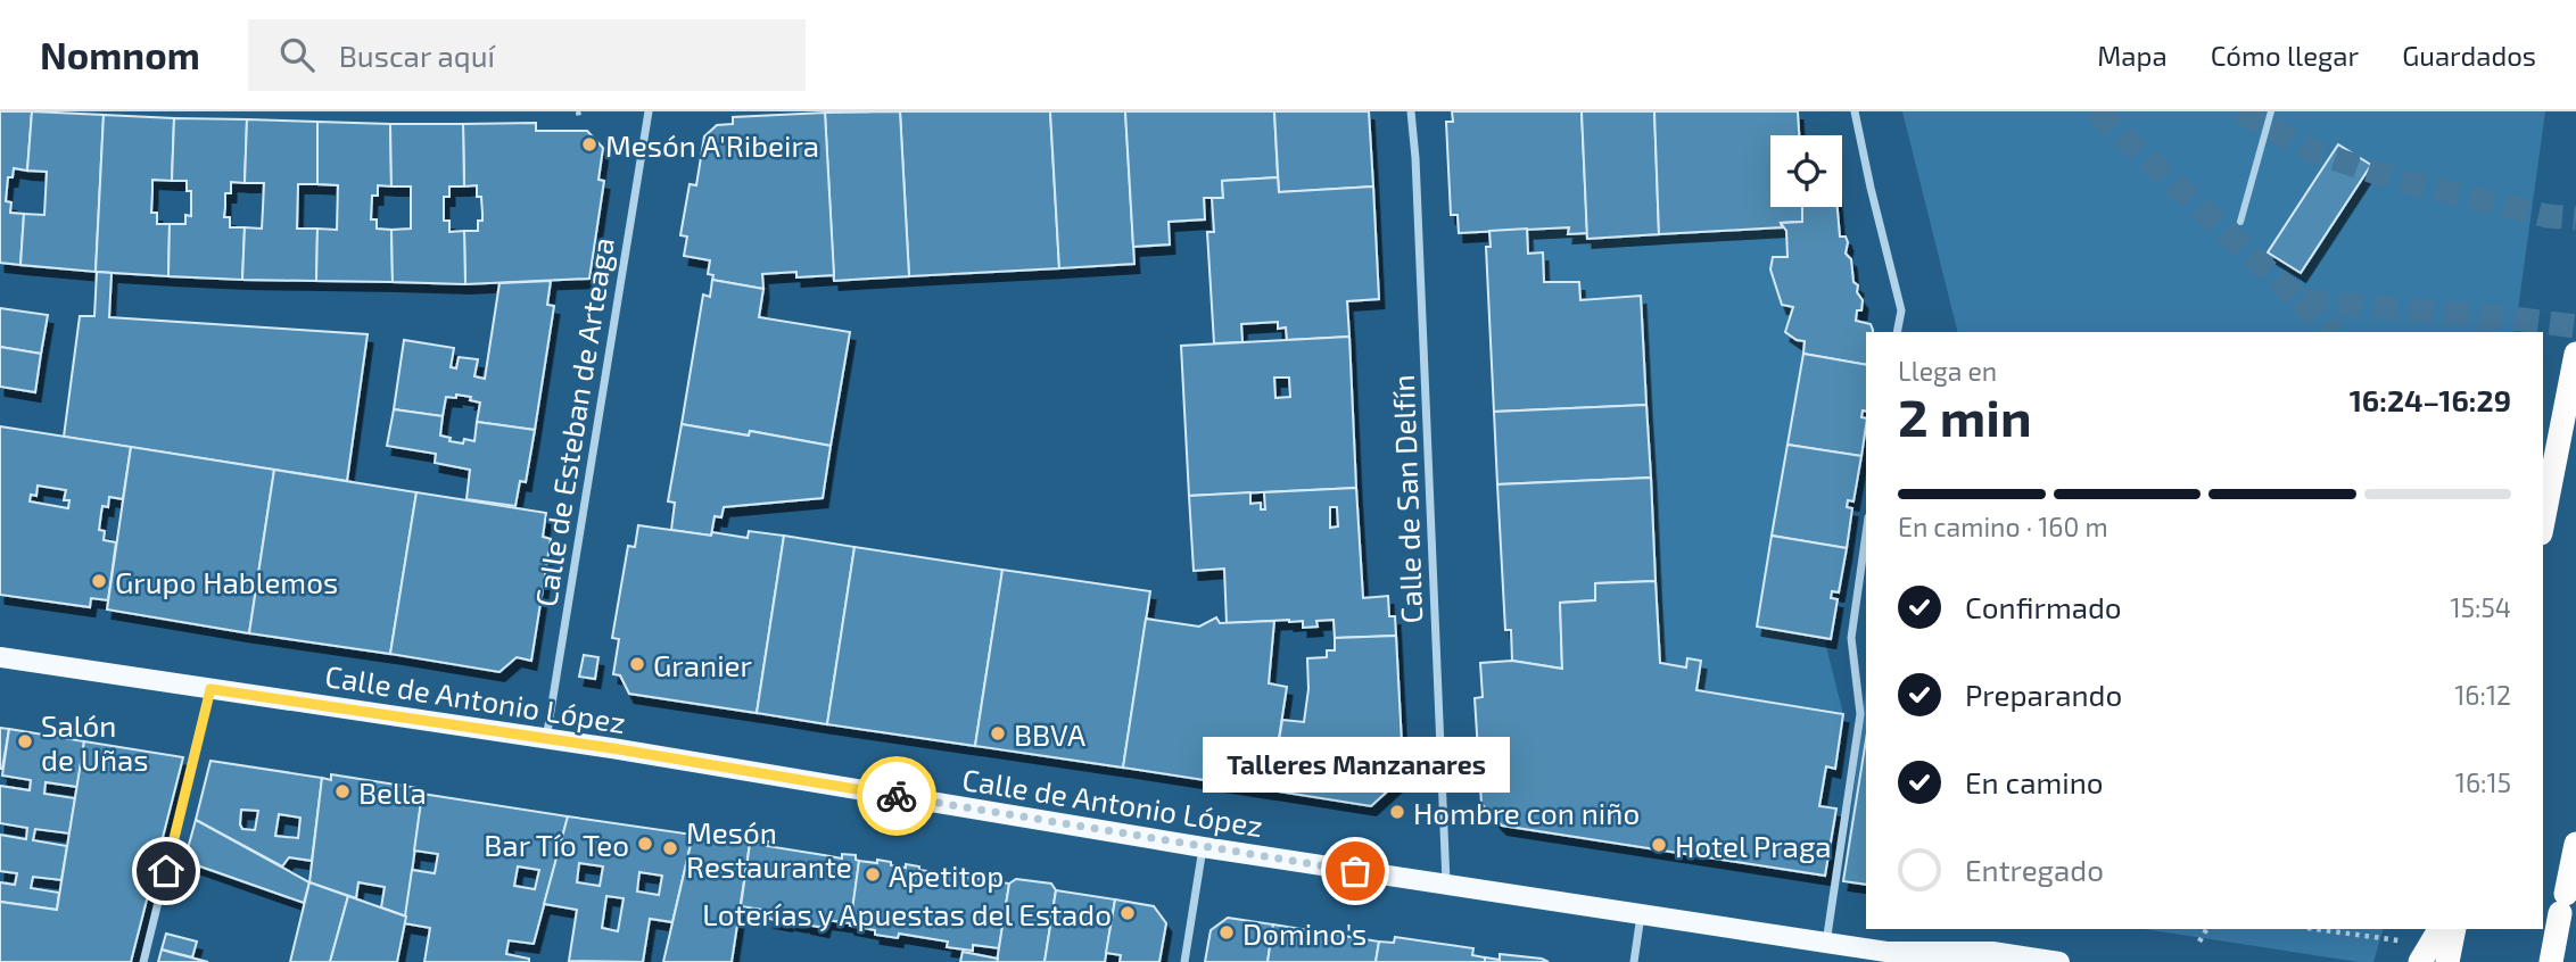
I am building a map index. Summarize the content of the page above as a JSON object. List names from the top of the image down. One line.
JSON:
{"streets":{"main road":["Calle de Antonio López"],"street":["Calle de Esteban de Arteaga","Calle de San Delfín"]},"crossings":[["Calle de Esteban de Arteaga","Calle de Antonio López"],["Calle de San Delfín","Calle de Antonio López"]],"places":["Mesón A'Ribeira","Grupo Hablemos","Granier","BBVA","Salón de Uñas","Bella","Hombre con niño","Bar Tío Teo","Hotel Praga","Mesón Restaurante","Talleres Manzanares","Apetitop","Loterías y Apuestas del Estado","Domino's"],"page":{"header":"Nomnom","search":"Buscar aquí","nav":["Mapa","Cómo llegar","Guardados"],"heading":["2 min","Llega en","16:24–16:29"],"bar":"En camino · 160 m","list":[["Confirmado","15:54"],["Preparando","16:12"],["En camino","16:15"],"Entregado"],"bubble":"Talleres Manzanares"}}
